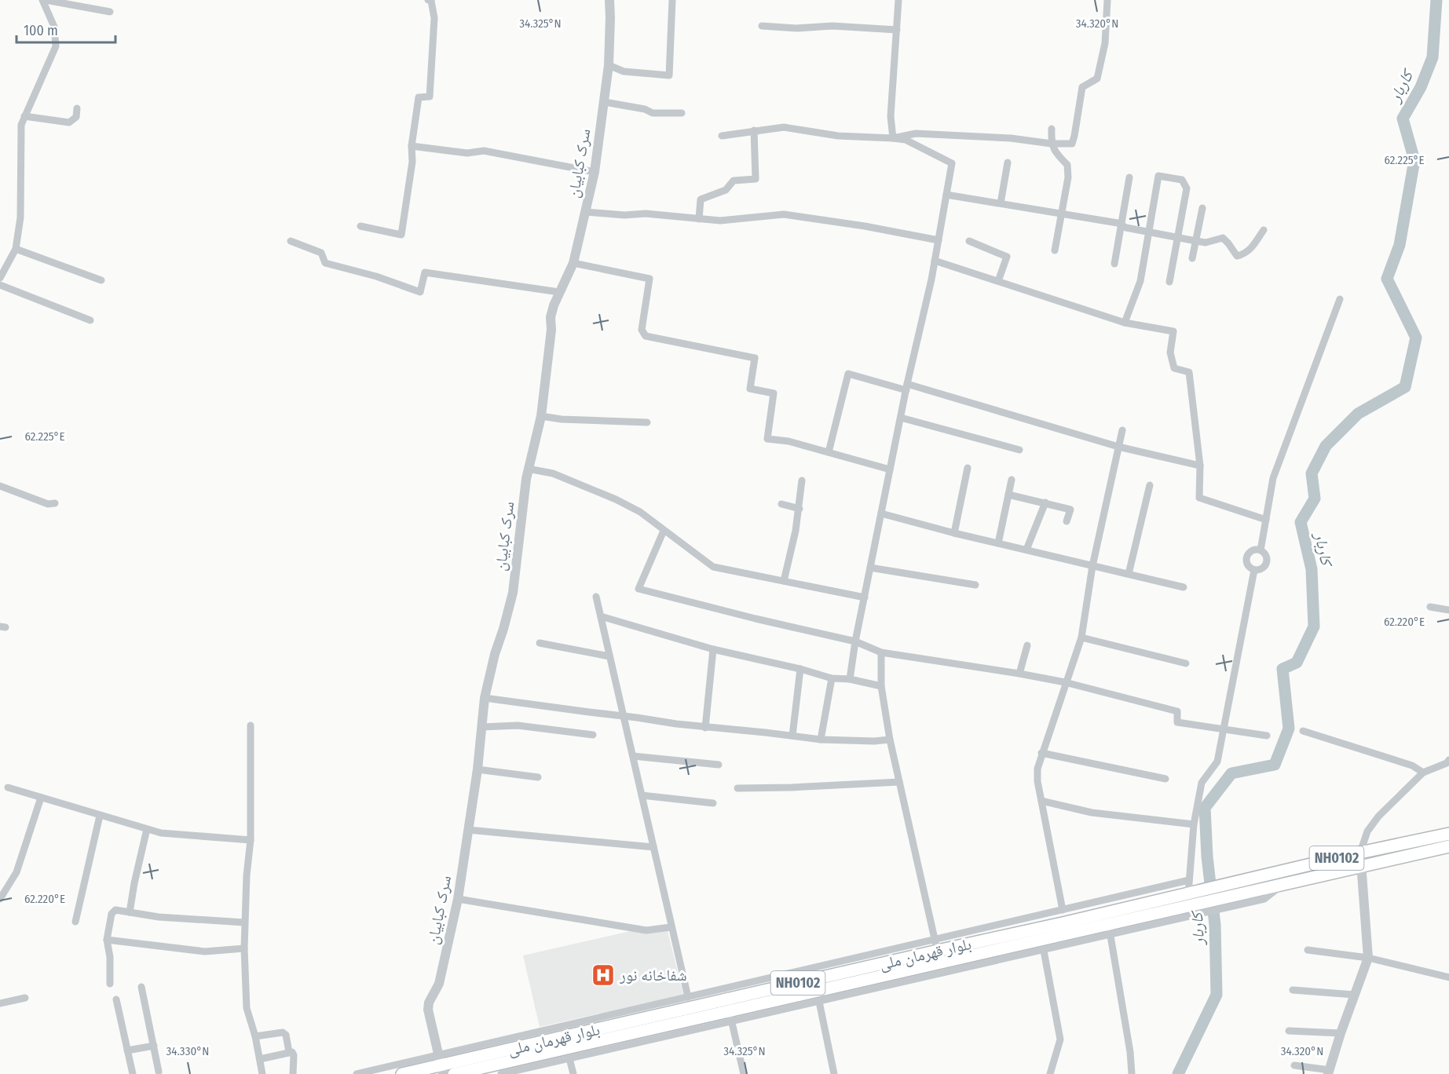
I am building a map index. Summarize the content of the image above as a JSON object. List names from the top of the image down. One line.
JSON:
{"streets":{"highway":["NH0102","بلوار قهرمان ملی"],"street":["سرک کبابیان"]},"crossings":[["سرک کبابیان","بلوار قهرمان ملی"]],"water":["کاربار"],"places":{"hospital":["شفاخانه نور"]},"scale_bar":"100 m","coordinates":["34.325°N","34.320°N","62.225°E","62.220°E","34.330°N"]}
